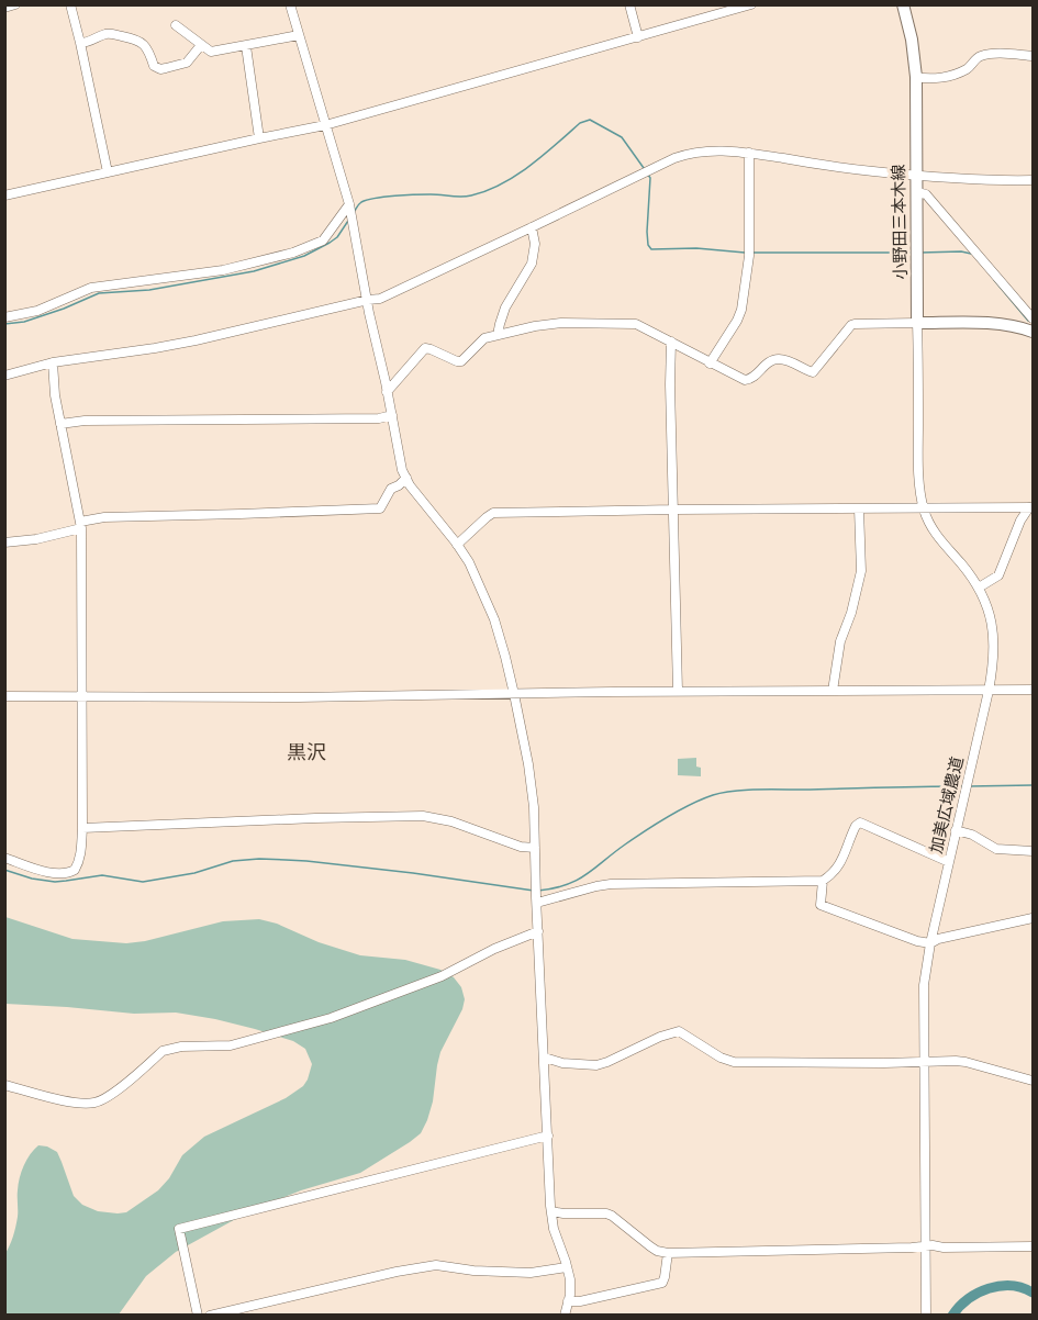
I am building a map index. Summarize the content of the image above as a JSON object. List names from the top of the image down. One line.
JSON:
{"streets":{"main road":["小野田三本木線"],"street":["加美広域農道"]},"crossings":[["小野田三本木線","加美広域農道"]],"districts":["黒沢"]}
